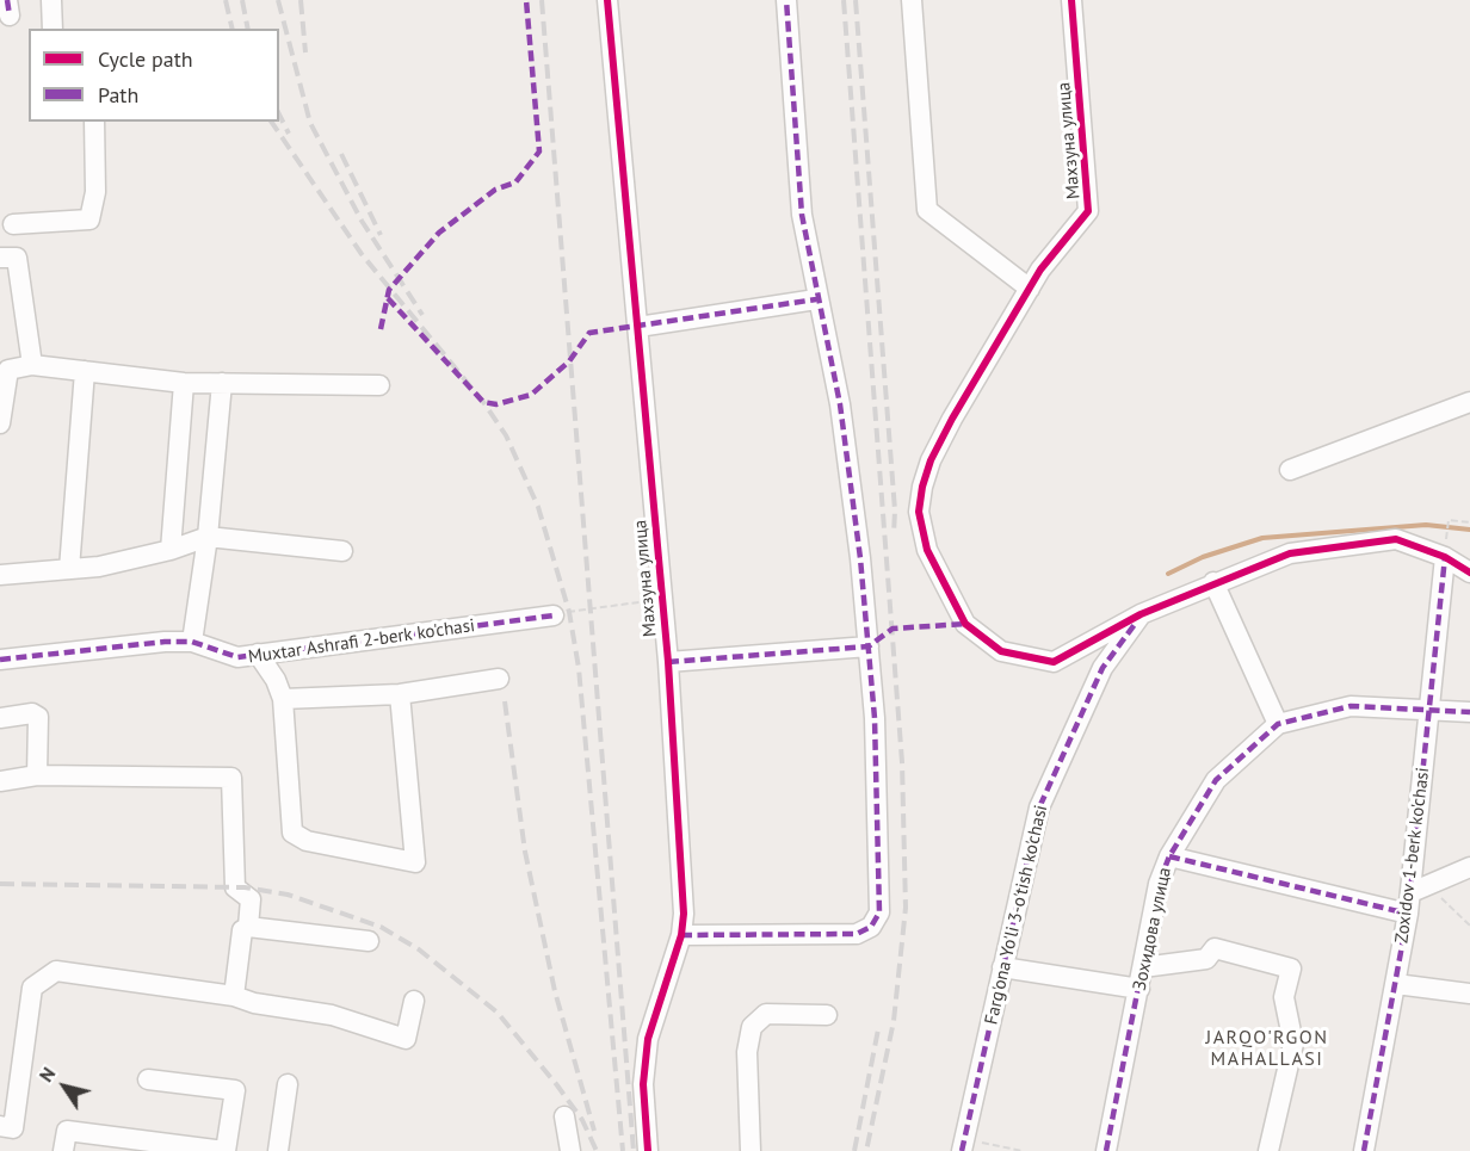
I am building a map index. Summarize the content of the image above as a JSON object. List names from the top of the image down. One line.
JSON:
{"streets":{"street":["Махзуна улица","Muxtar Ashrafi 2-berk ko'chasi","Zoxidov 1-berk ko'chasi","Farg'ona Yo'li 3-o'tish ko'chasi","Зохидова улица"]},"crossings":[["Махзуна улица","Zoxidov 1-berk ko'chasi"],["Махзуна улица","Farg'ona Yo'li 3-o'tish ko'chasi"],["Zoxidov 1-berk ko'chasi","Зохидова улица"]],"districts":["JARQO'RGON MAHALLASI"],"legend":["Cycle path","Path"],"north":"top left"}
